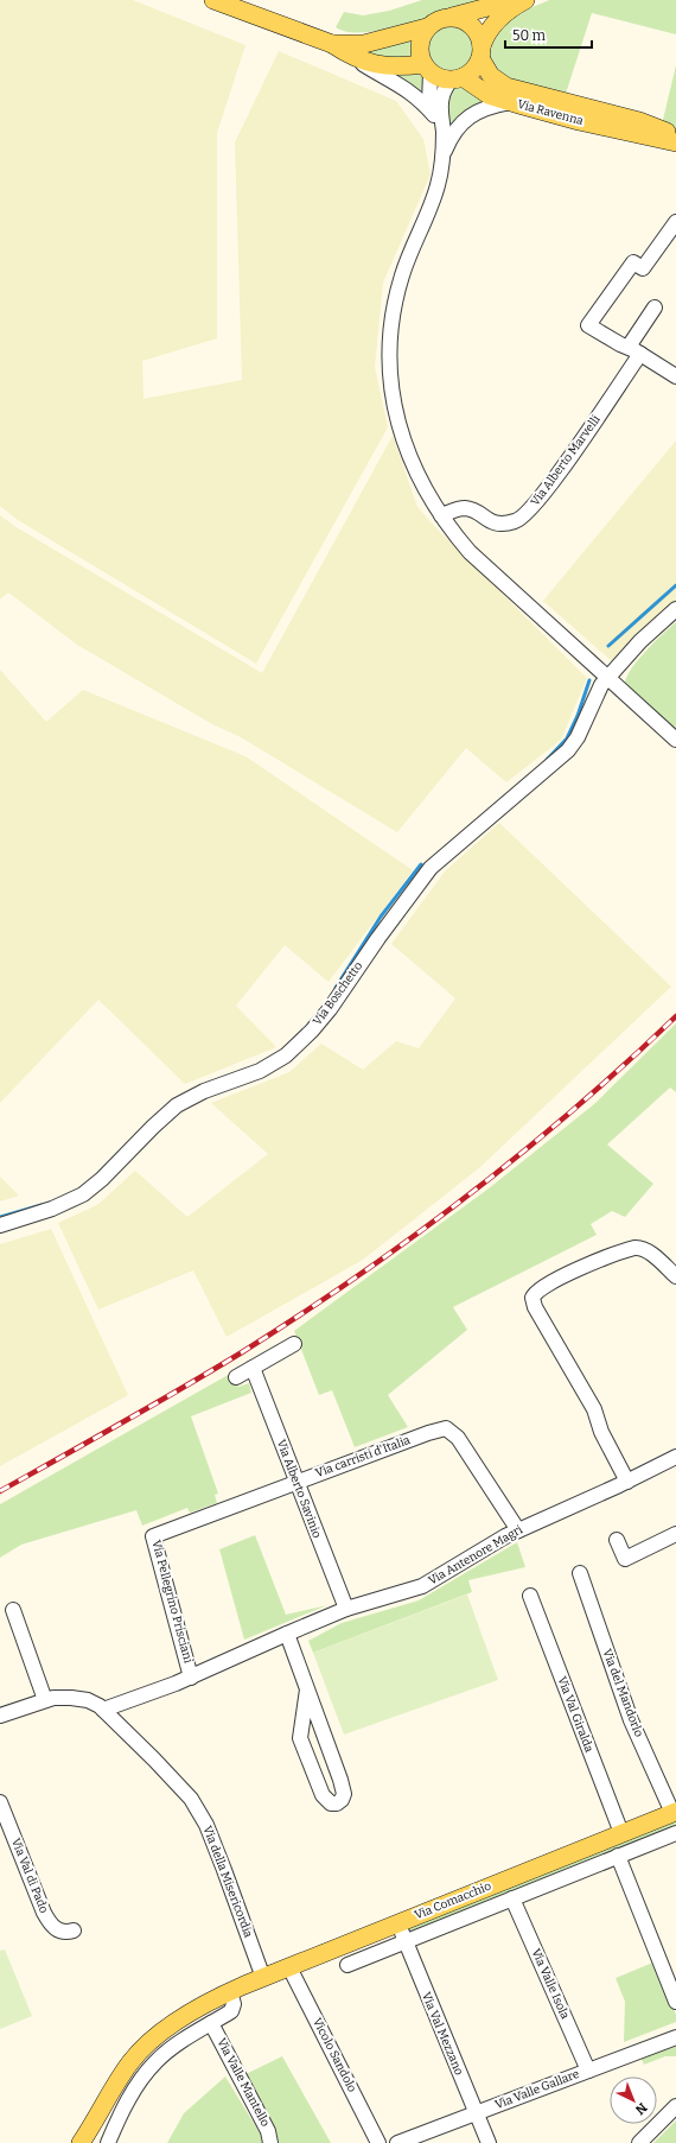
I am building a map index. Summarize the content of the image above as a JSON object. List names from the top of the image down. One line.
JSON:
{"streets":{"main road":["Via Ravenna","Via Comacchio"],"street":["Via Alberto Marvelli","Via Boschetto","Via carristi d'Italia","Via Alberto Savinio","Via Antenore Magri","Via Pellegrino Prisciani","Via del Mandorlo","Via Val Giralda","Via Val di Pado","Via della Misericordia","Via Valle Isola","Via Val Mezzano","Vicolo Sandolo","Via Valle Mantello","Via Valle Gallare"]},"crossings":[["Via carristi d'Italia","Via Alberto Savinio"],["Via carristi d'Italia","Via Antenore Magri"],["Via carristi d'Italia","Via Pellegrino Prisciani"],["Via Alberto Savinio","Via Antenore Magri"],["Via Alberto Savinio","Via Pellegrino Prisciani"],["Via del Mandorlo","Via Comacchio"],["Via Val Giralda","Via Comacchio"],["Via della Misericordia","Via Comacchio"],["Via Comacchio","Via Valle Isola"],["Via Comacchio","Via Val Mezzano"],["Via Comacchio","Vicolo Sandolo"],["Via Valle Isola","Via Valle Gallare"],["Via Val Mezzano","Via Valle Gallare"]],"scale_bar":"50 m","north":"bottom right"}
